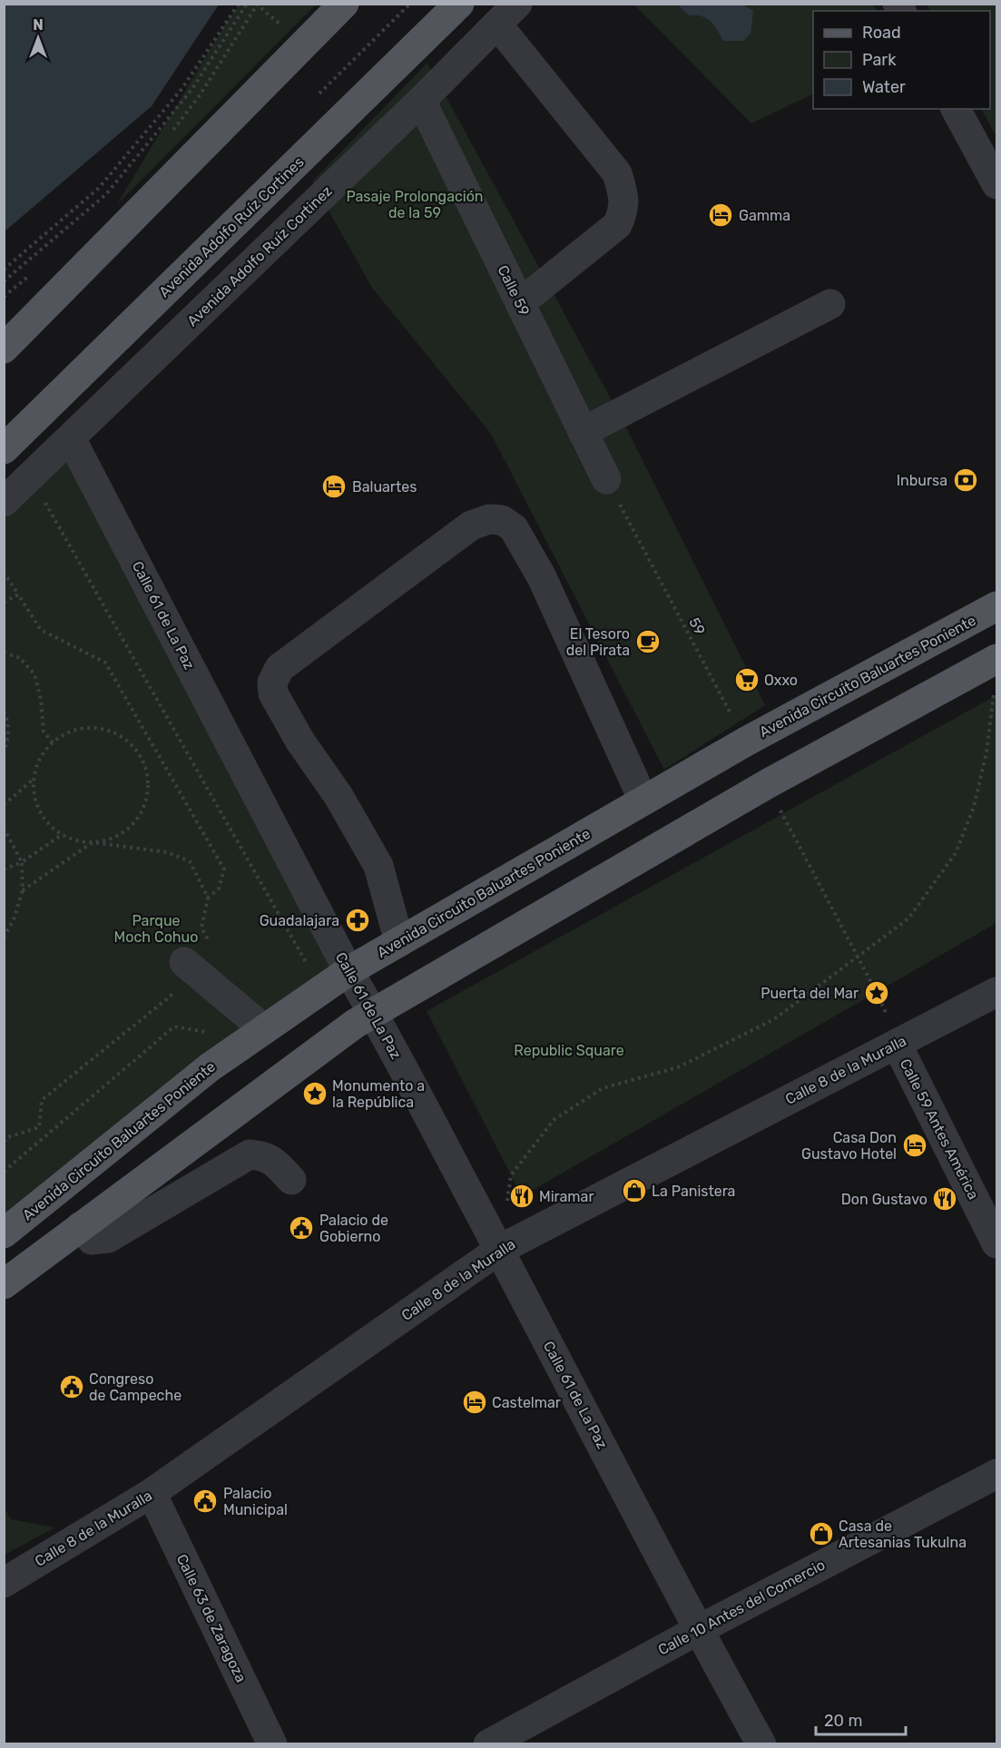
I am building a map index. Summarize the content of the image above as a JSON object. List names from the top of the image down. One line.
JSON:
{"streets":{"main road":["Avenida Adolfo Ruíz Cortines","Avenida Circuito Baluartes Poniente"],"street":["Avenida Adolfo Ruíz Cortinez","Calle 59","Calle 61 de La Paz","Calle 8 de la Muralla","Calle 59 Antes América","Calle 10 Antes del Comercio","Calle 63 de Zaragoza"],"path":["59"]},"crossings":[["Avenida Adolfo Ruíz Cortinez","Calle 59"],["Avenida Adolfo Ruíz Cortinez","Calle 61 de La Paz"],["Calle 59","59"],["Calle 61 de La Paz","Avenida Circuito Baluartes Poniente"],["Calle 61 de La Paz","Calle 8 de la Muralla"],["Calle 61 de La Paz","Calle 10 Antes del Comercio"],["59","Avenida Circuito Baluartes Poniente"],["Calle 8 de la Muralla","Calle 59 Antes América"],["Calle 8 de la Muralla","Calle 63 de Zaragoza"]],"parks":["Pasaje Prolongación de la 59","Parque Moch Cohuo","Republic Square"],"places":{"hotel":["Gamma","Baluartes","Casa Don Gustavo Hotel","Castelmar"],"bank":["Inbursa"],"cafe":["El Tesoro del Pirata"],"supermarket":["Oxxo"],"pharmacy":["Guadalajara"],"place":["Puerta del Mar","Monumento a la República"],"shop":["La Panistera","Casa de Artesanias Tukulna"],"restaurant":["Miramar","Don Gustavo"],"public building":["Palacio de Gobierno","Congreso de Campeche","Palacio Municipal"]},"legend":["Road","Park","Water"],"scale_bar":"20 m","north":"top"}
